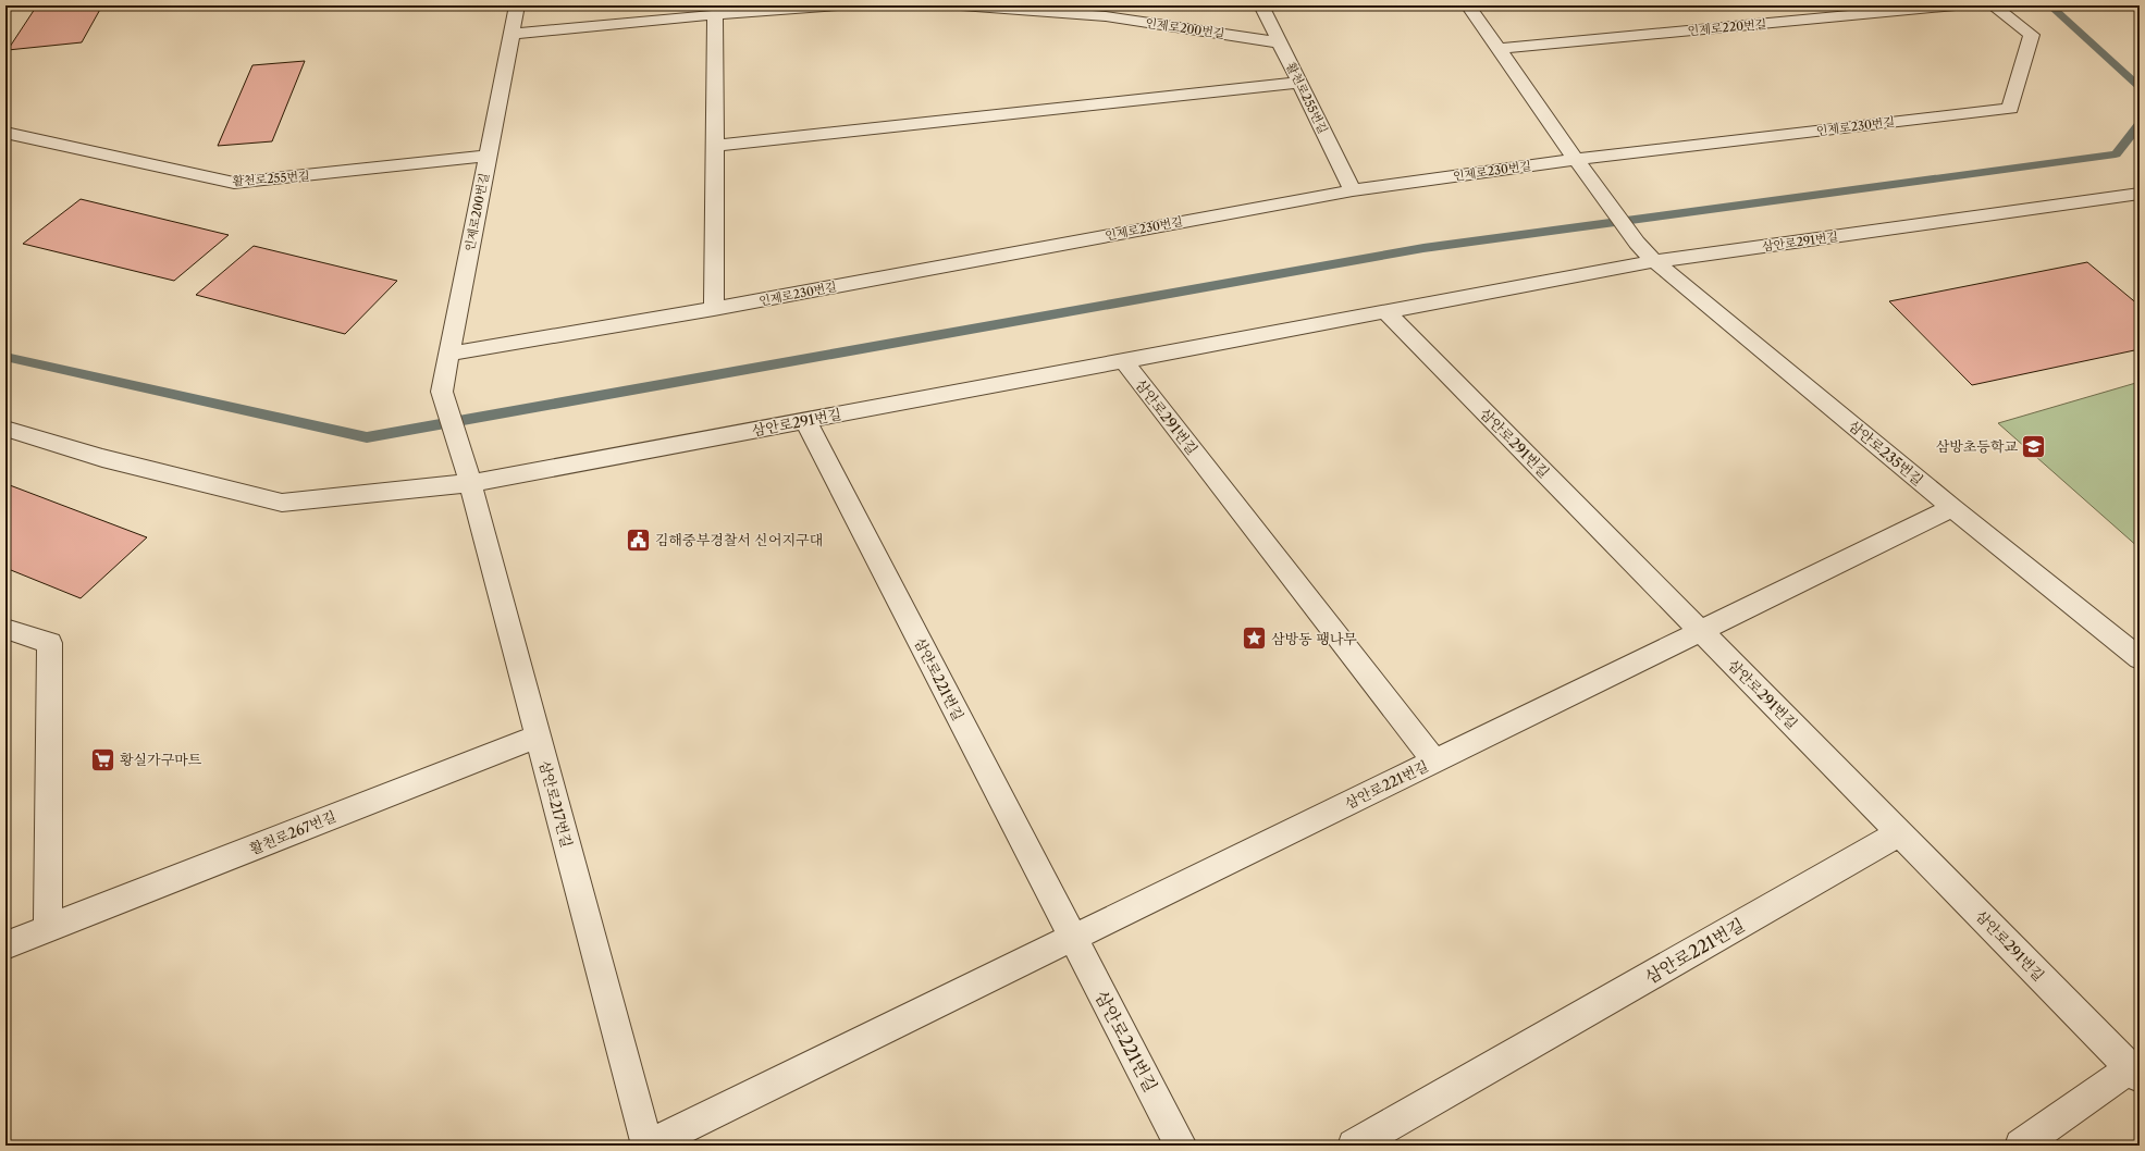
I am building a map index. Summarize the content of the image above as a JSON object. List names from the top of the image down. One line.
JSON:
{"streets":{"street":["인제로220번길","인제로200번길","활천로255번길","인제로230번길","삼안로291번길","삼안로235번길","삼안로221번길","삼안로217번길","활천로267번길"]},"crossings":[["인제로200번길","활천로255번길"],["인제로200번길","인제로230번길"],["인제로200번길","삼안로217번길"],["활천로255번길","인제로230번길"],["인제로230번길","삼안로235번길"],["삼안로291번길","삼안로235번길"],["삼안로291번길","삼안로221번길"],["삼안로291번길","삼안로217번길"],["삼안로235번길","삼안로221번길"],["삼안로217번길","활천로267번길"]],"places":{"school or university":["삼방초등학교"],"public building":["김해중부경찰서 신어지구대"],"place":["삼방동 팽나무"],"supermarket":["황실가구마트"]}}
